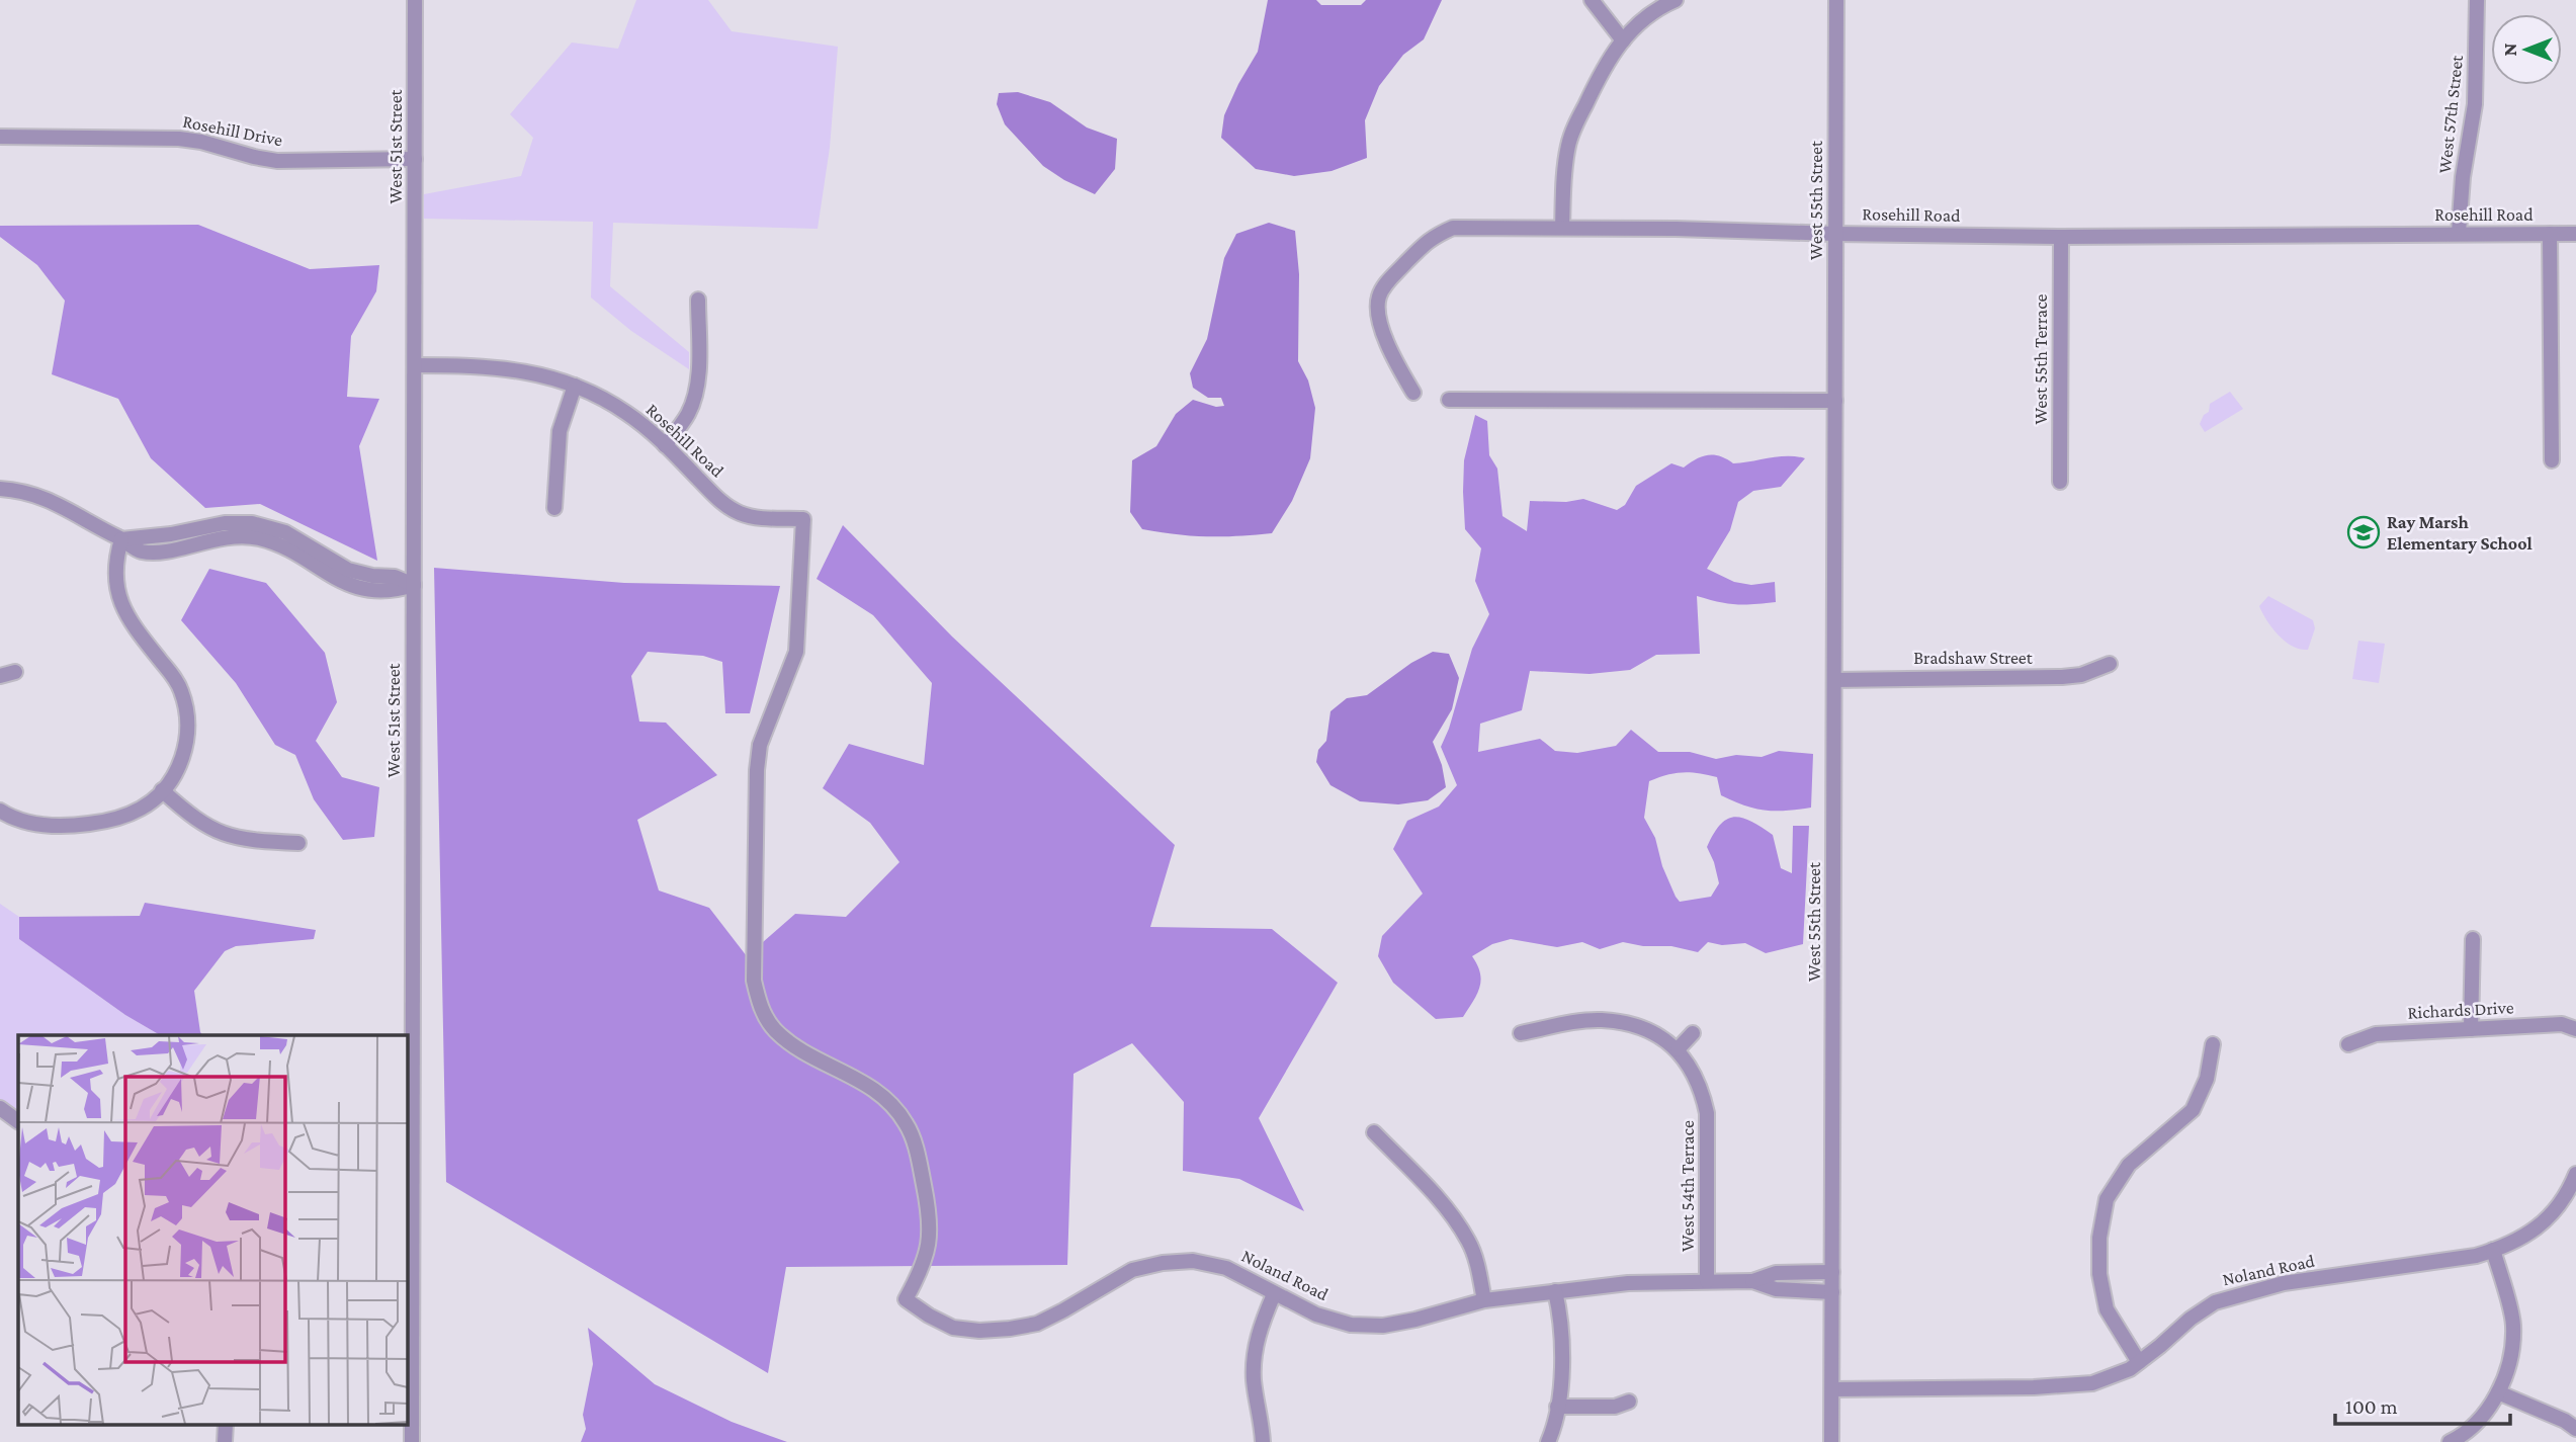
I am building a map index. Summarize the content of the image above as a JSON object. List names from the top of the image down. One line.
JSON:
{"streets":{"street":["West 57th Street","Rosehill Drive","West 51st Street","West 55th Street","Rosehill Road","West 55th Terrace","Bradshaw Street","Richards Drive","West 54th Terrace","Noland Road"]},"crossings":[["West 57th Street","Rosehill Road"],["Rosehill Drive","West 51st Street"],["West 51st Street","Rosehill Road"],["West 55th Street","Rosehill Road"],["West 55th Street","Bradshaw Street"],["West 55th Street","Noland Road"],["Rosehill Road","West 55th Terrace"],["Rosehill Road","Noland Road"],["West 54th Terrace","Noland Road"]],"places":{"school or university":["Ray Marsh Elementary School"]},"scale_bar":"100 m","north":"left"}
